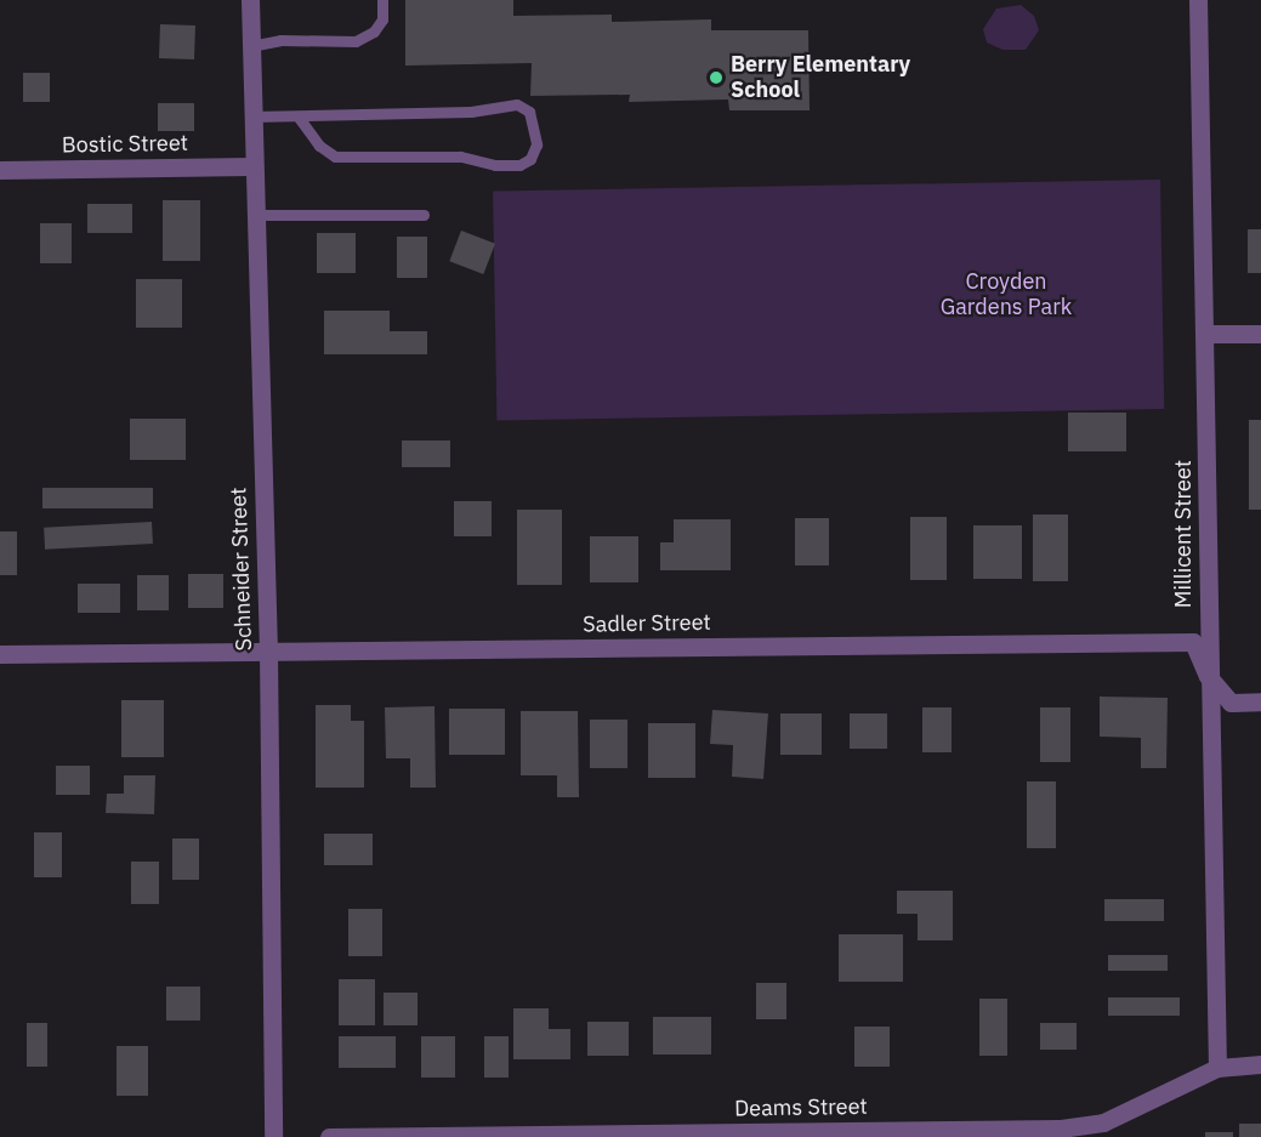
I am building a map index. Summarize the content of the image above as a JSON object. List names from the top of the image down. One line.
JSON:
{"streets":{"street":["Bostic Street","Millicent Street","Schneider Street","Sadler Street","Deams Street"]},"crossings":[["Bostic Street","Schneider Street"],["Millicent Street","Sadler Street"],["Millicent Street","Deams Street"],["Schneider Street","Sadler Street"]],"parks":["Croyden Gardens Park"],"places":["Berry Elementary School"]}
